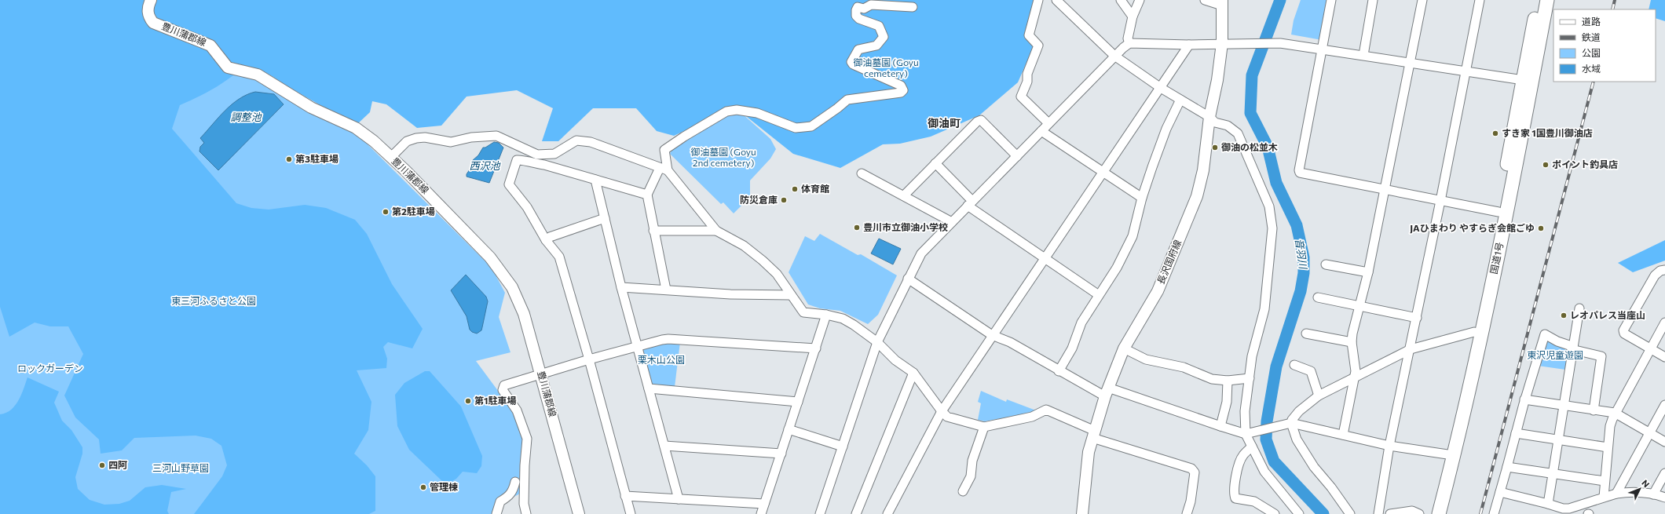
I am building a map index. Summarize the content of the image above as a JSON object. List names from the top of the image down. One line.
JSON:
{"streets":{"highway":["国道1号"],"main road":["豊川蒲郡線","長沢国府線"]},"districts":["御油町"],"water":["調整池","西沢池","音羽川"],"parks":["御油墓園 (Goyu cemetery)","御油墓園 (Goyu 2nd cemetery)","東三河ふるさと公園","東沢児童遊園","栗木山公園","ロックガーデン","三河山野草園"],"places":["すき家 1国豊川御油店","御油の松並木","第3駐車場","ポイント釣具店","体育館","防災倉庫","第2駐車場","豊川市立御油小学校","JAひまわり やすらぎ会館ごゆ","レオパレス当座山","第1駐車場","四阿","管理棟"],"legend":["道路","鉄道","公園","水域"],"north":"top right"}
